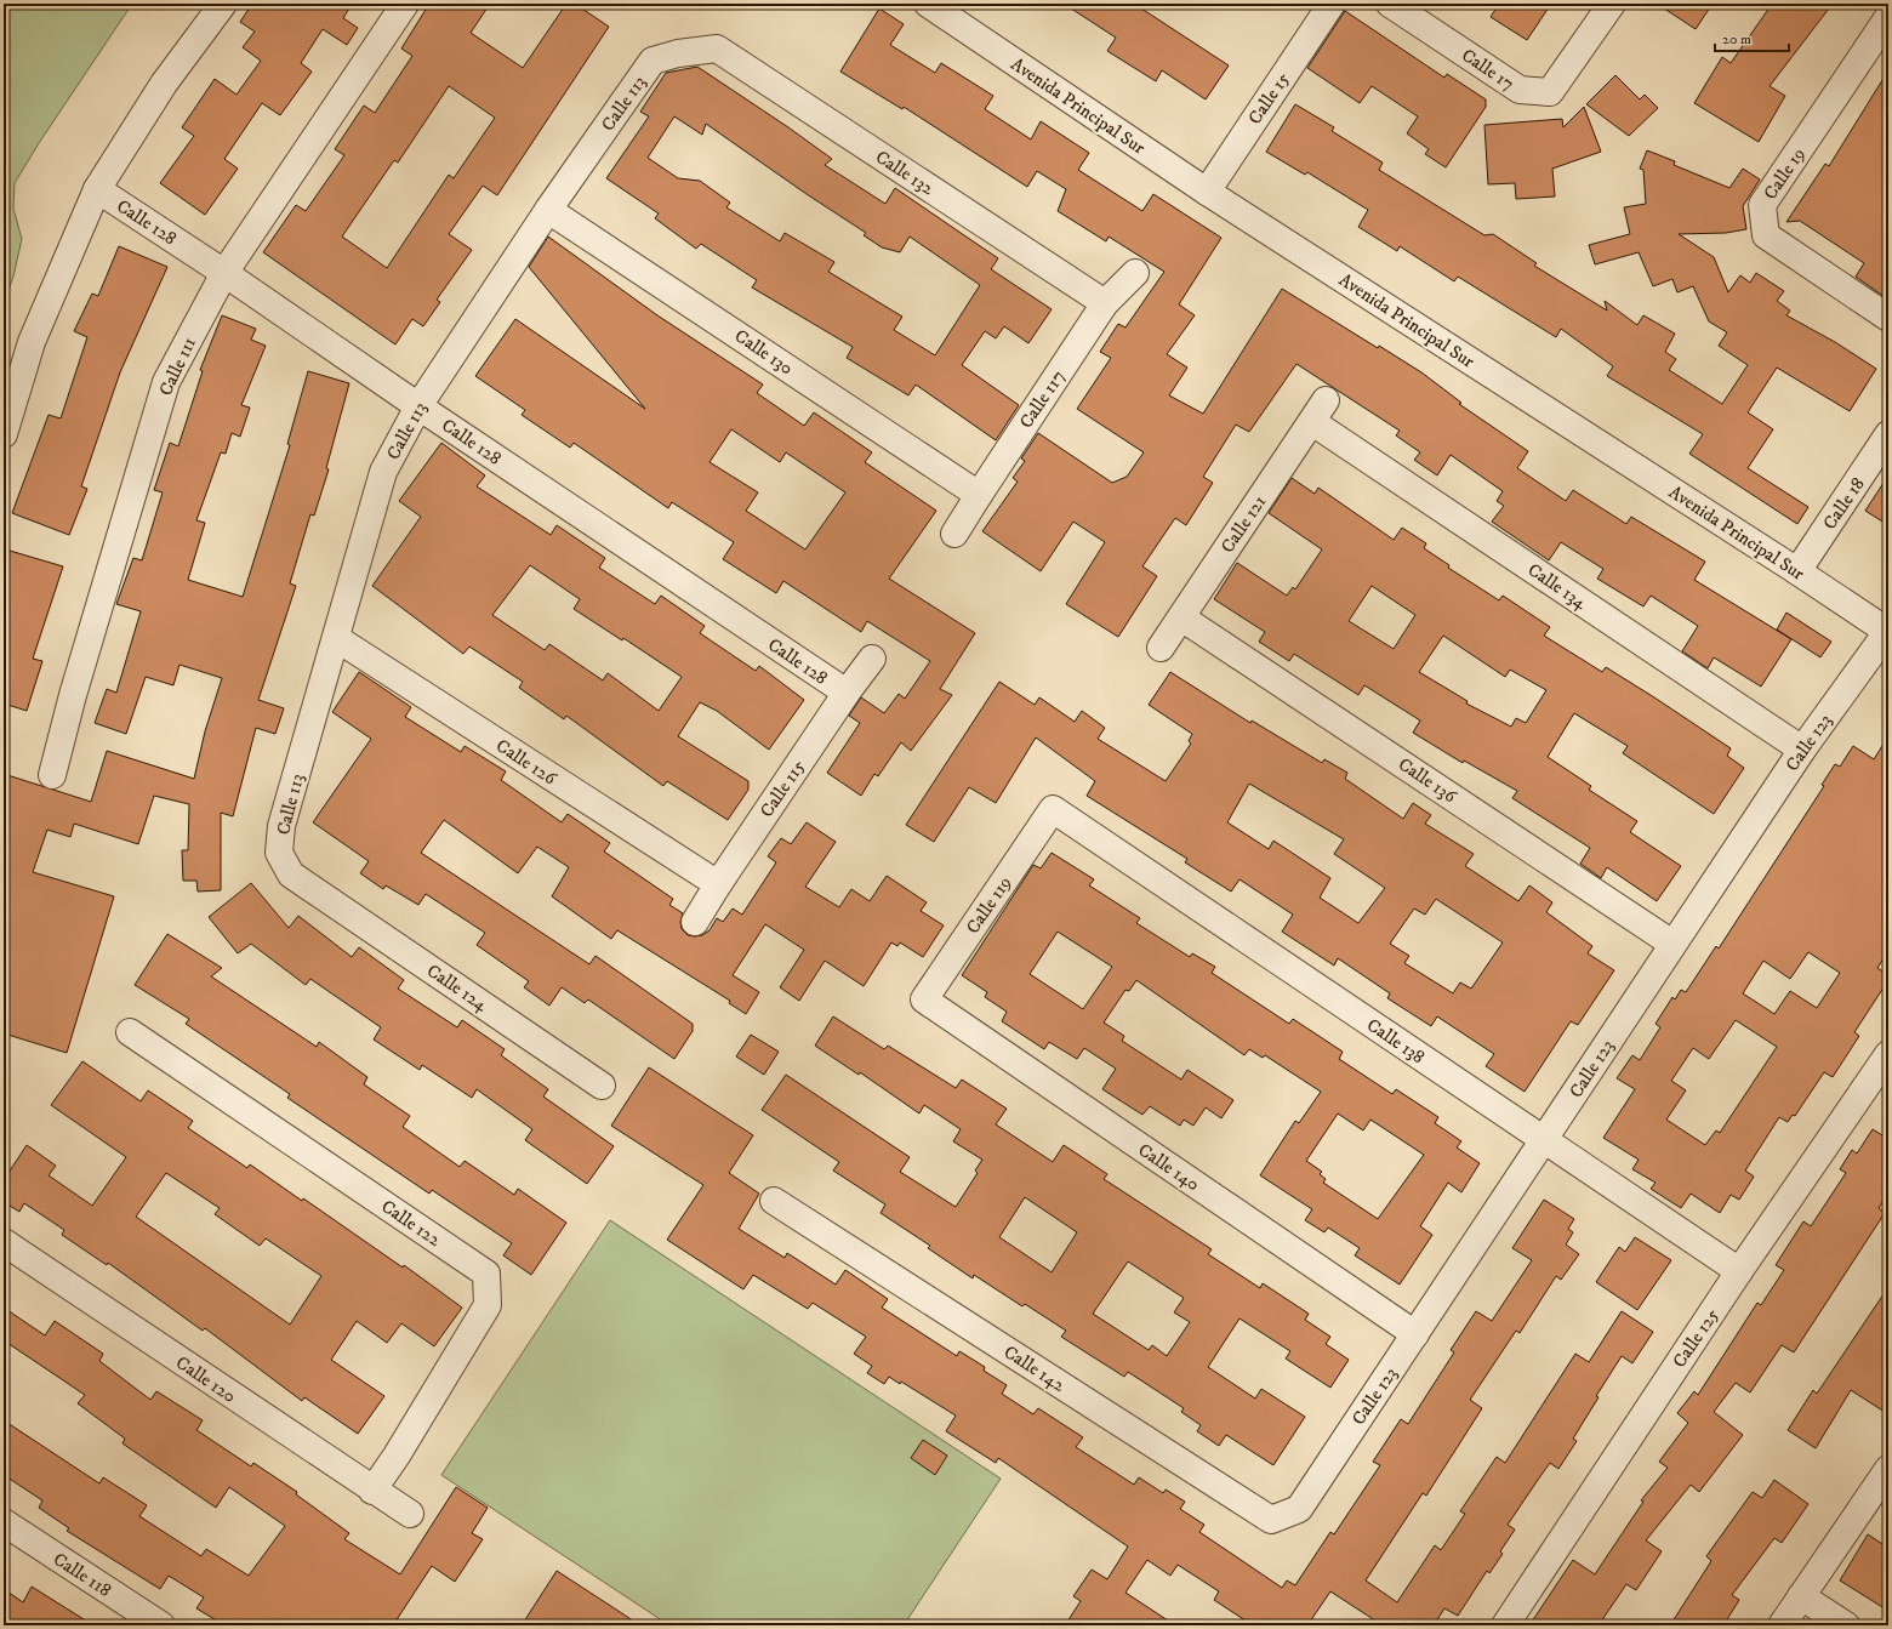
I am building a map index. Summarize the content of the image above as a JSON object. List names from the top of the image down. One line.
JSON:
{"streets":{"street":["Calle 17","Calle 15","Calle 113","Avenida Principal Sur","Calle 132","Calle 19","Calle 128","Calle 130","Calle 111","Calle 117","Calle 18","Calle 121","Calle 134","Calle 123","Calle 126","Calle 136","Calle 115","Calle 119","Calle 124","Calle 138","Calle 140","Calle 122","Calle 125","Calle 142","Calle 120","Calle 118"]},"crossings":[["Calle 15","Avenida Principal Sur"],["Calle 113","Calle 132"],["Calle 113","Calle 128"],["Calle 113","Calle 130"],["Calle 113","Calle 126"],["Calle 113","Calle 124"],["Avenida Principal Sur","Calle 18"],["Avenida Principal Sur","Calle 123"],["Calle 132","Calle 117"],["Calle 128","Calle 111"],["Calle 128","Calle 115"],["Calle 130","Calle 117"],["Calle 121","Calle 134"],["Calle 121","Calle 136"],["Calle 134","Calle 123"],["Calle 123","Calle 136"],["Calle 123","Calle 138"],["Calle 123","Calle 140"],["Calle 123","Calle 142"],["Calle 126","Calle 115"],["Calle 119","Calle 138"],["Calle 119","Calle 140"],["Calle 138","Calle 125"],["Calle 122","Calle 120"]],"scale_bar":"20 m"}
